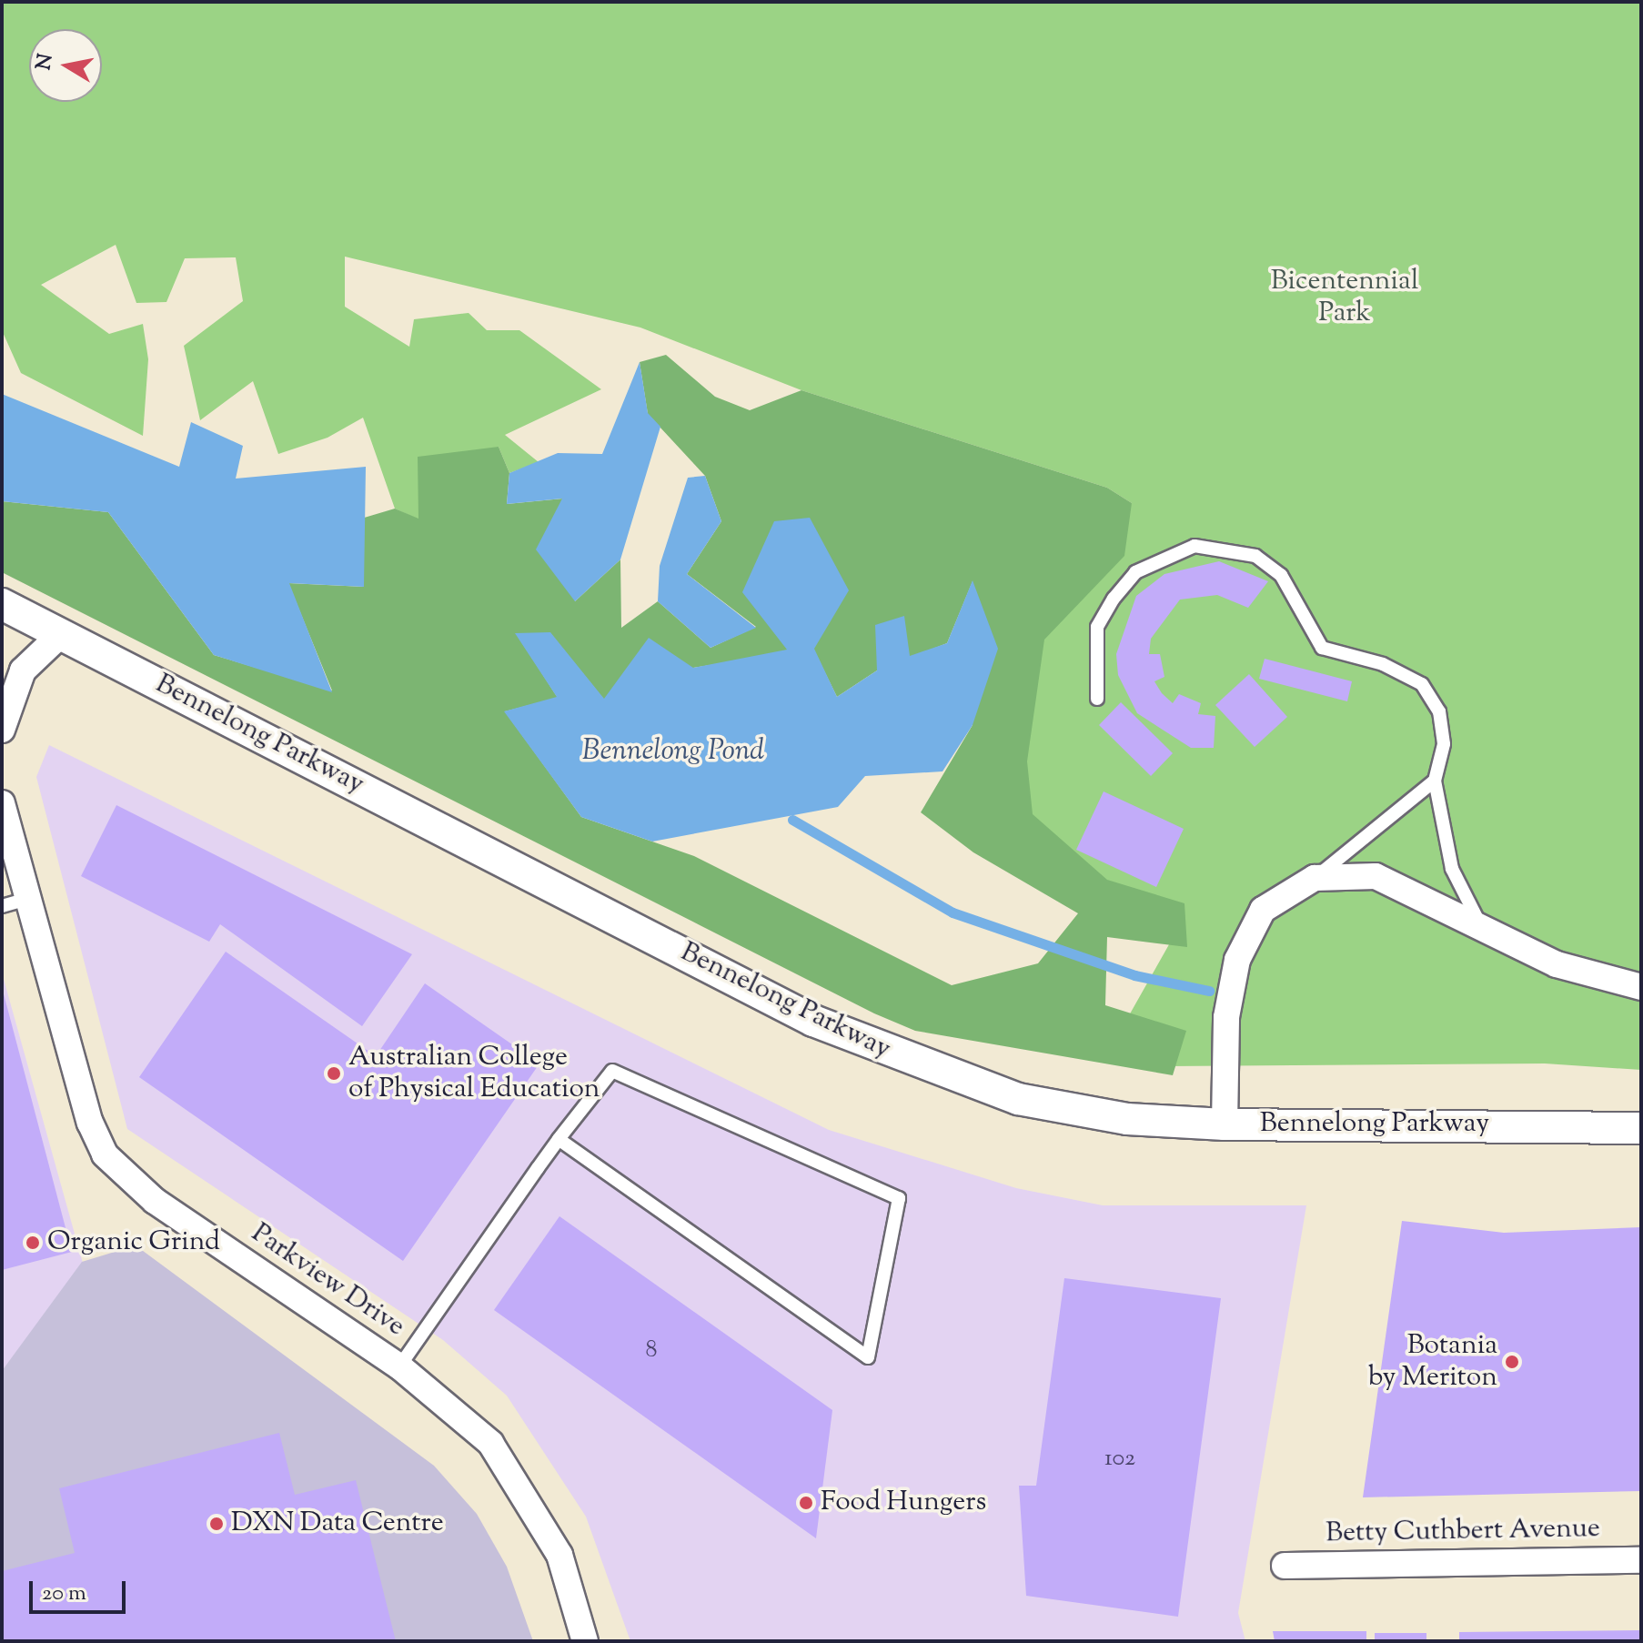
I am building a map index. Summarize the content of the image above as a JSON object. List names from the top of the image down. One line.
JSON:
{"streets":{"street":["Bennelong Parkway","Parkview Drive","Betty Cuthbert Avenue"]},"water":["Bennelong Pond"],"parks":["Bicentennial Park"],"places":["Australian College of Physical Education","Organic Grind","Botania by Meriton","Food Hungers","DXN Data Centre"],"house_numbers":["8","102"],"scale_bar":"20 m","north":"left"}
